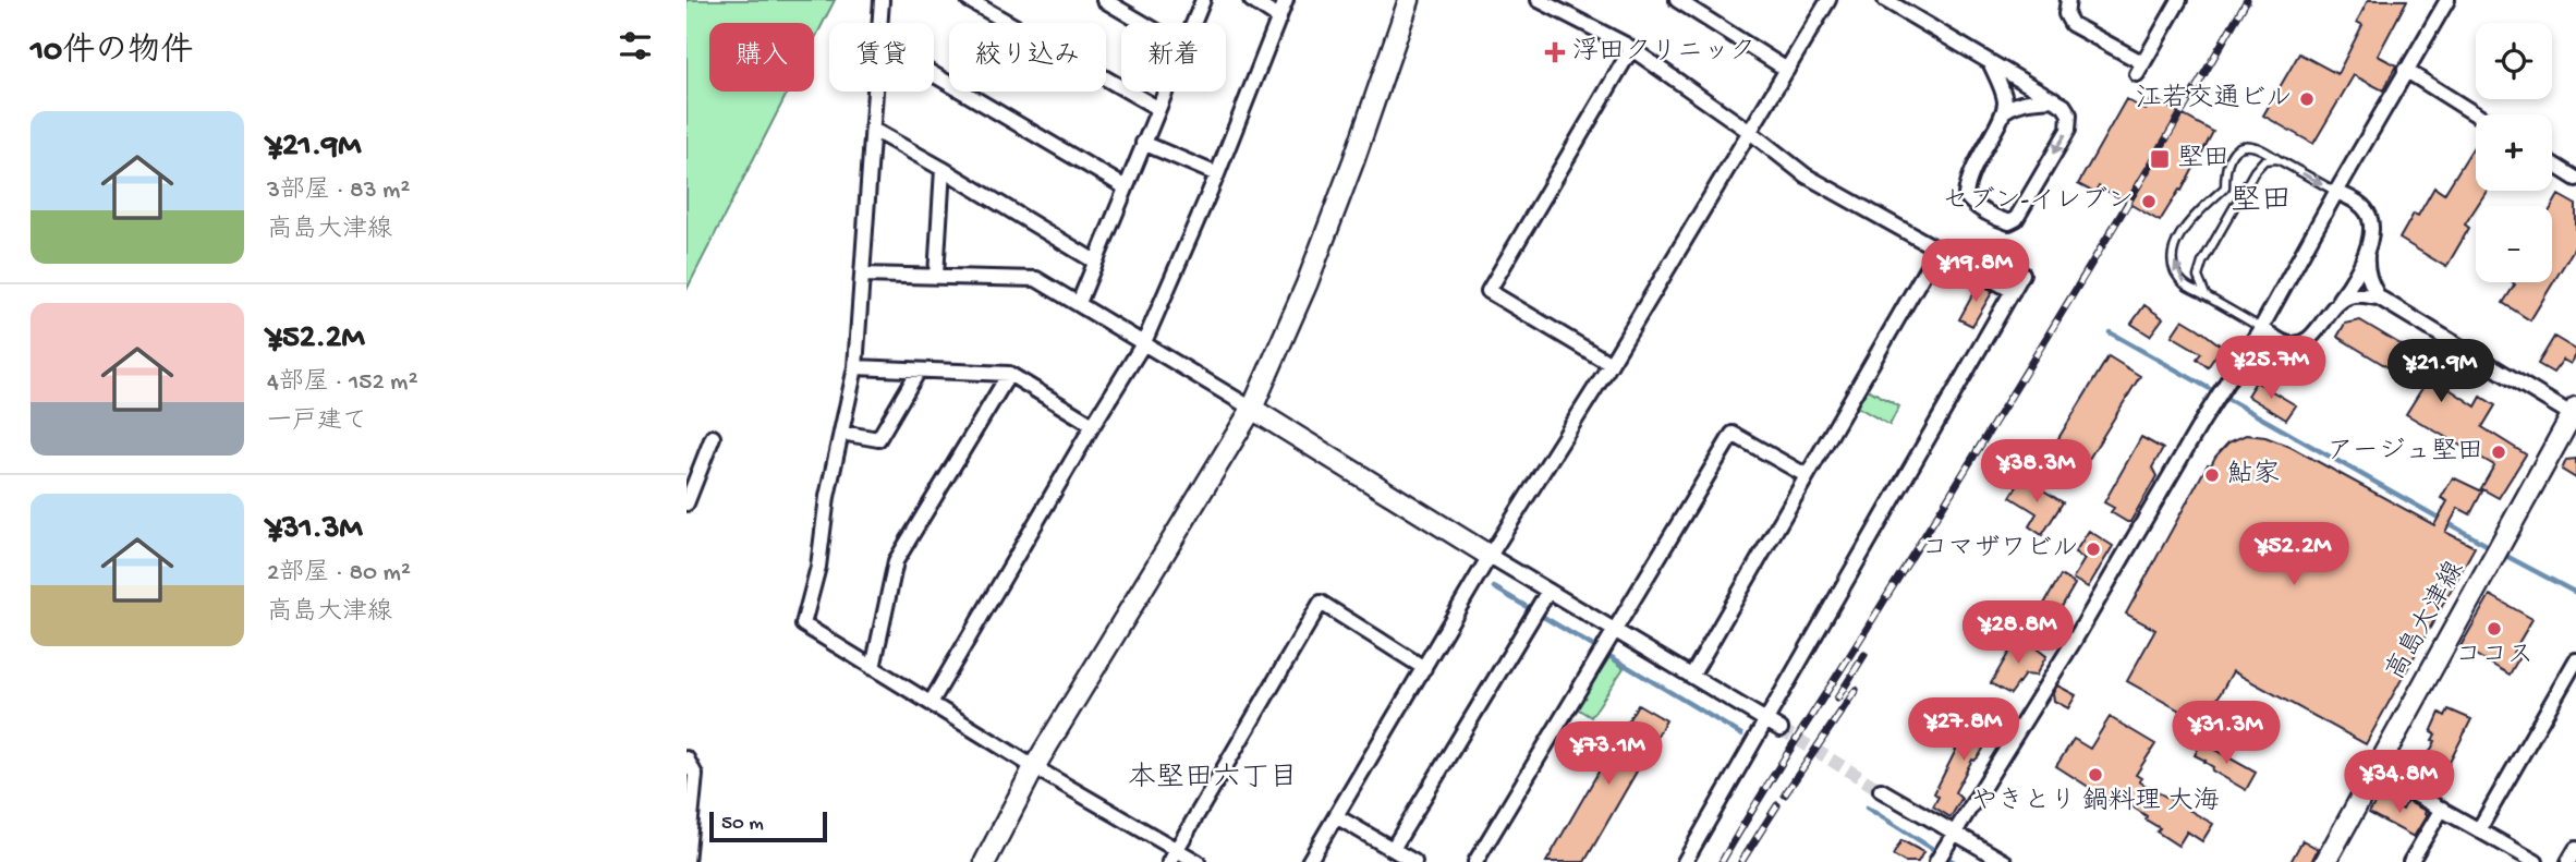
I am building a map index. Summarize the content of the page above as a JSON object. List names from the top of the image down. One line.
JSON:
{"streets":{"street":["高島大津線"]},"districts":["堅田","本堅田六丁目"],"places":{"health":["浮田クリニック"],"other":["江若交通ビル","セブン-イレブン","アージュ堅田","鮎家","コマザワビル","ココス","やきとり 鍋料理 大海"],"transit":["堅田"]},"scale_bar":"50 m","page":{"heading":"10件の物件","map_buttons":["+","−"],"chip":["購入","賃貸","絞り込み","新着"],"list":[{"name":"¥21.9M","note":"3部屋 · 83 m² · 高島大津線"},{"name":"¥52.2M","note":"4部屋 · 152 m² · 一戸建て"},{"name":"¥31.3M","note":"2部屋 · 80 m² · 高島大津線"}],"price":["¥19.8M","¥25.7M","¥21.9M","¥38.3M","¥52.2M","¥28.8M","¥27.8M","¥31.3M","¥73.1M","¥34.8M"],"scale":"50 m"}}
